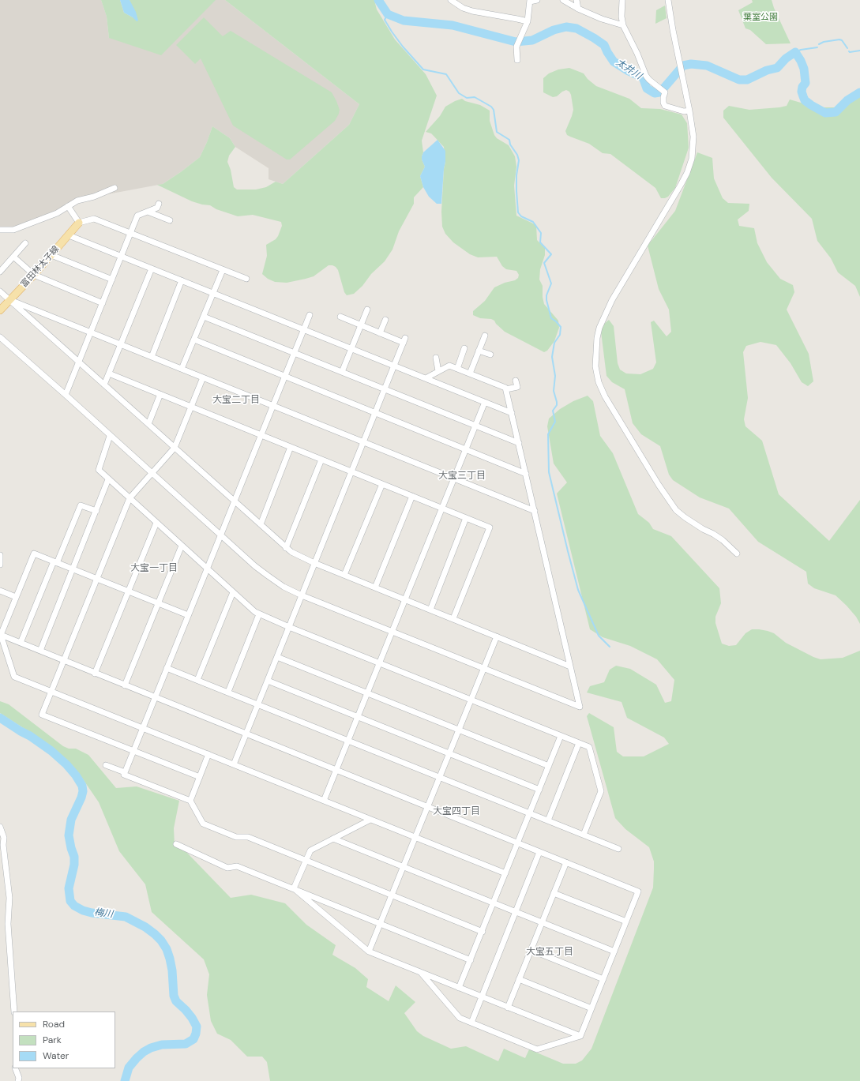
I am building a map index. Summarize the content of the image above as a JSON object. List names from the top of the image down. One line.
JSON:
{"streets":{"main road":["富田林太子線"]},"districts":["大宝二丁目","大宝三丁目","大宝一丁目","大宝四丁目","大宝五丁目"],"water":["太井川","梅川"],"parks":["葉室公園"],"legend":["Road","Park","Water"]}
